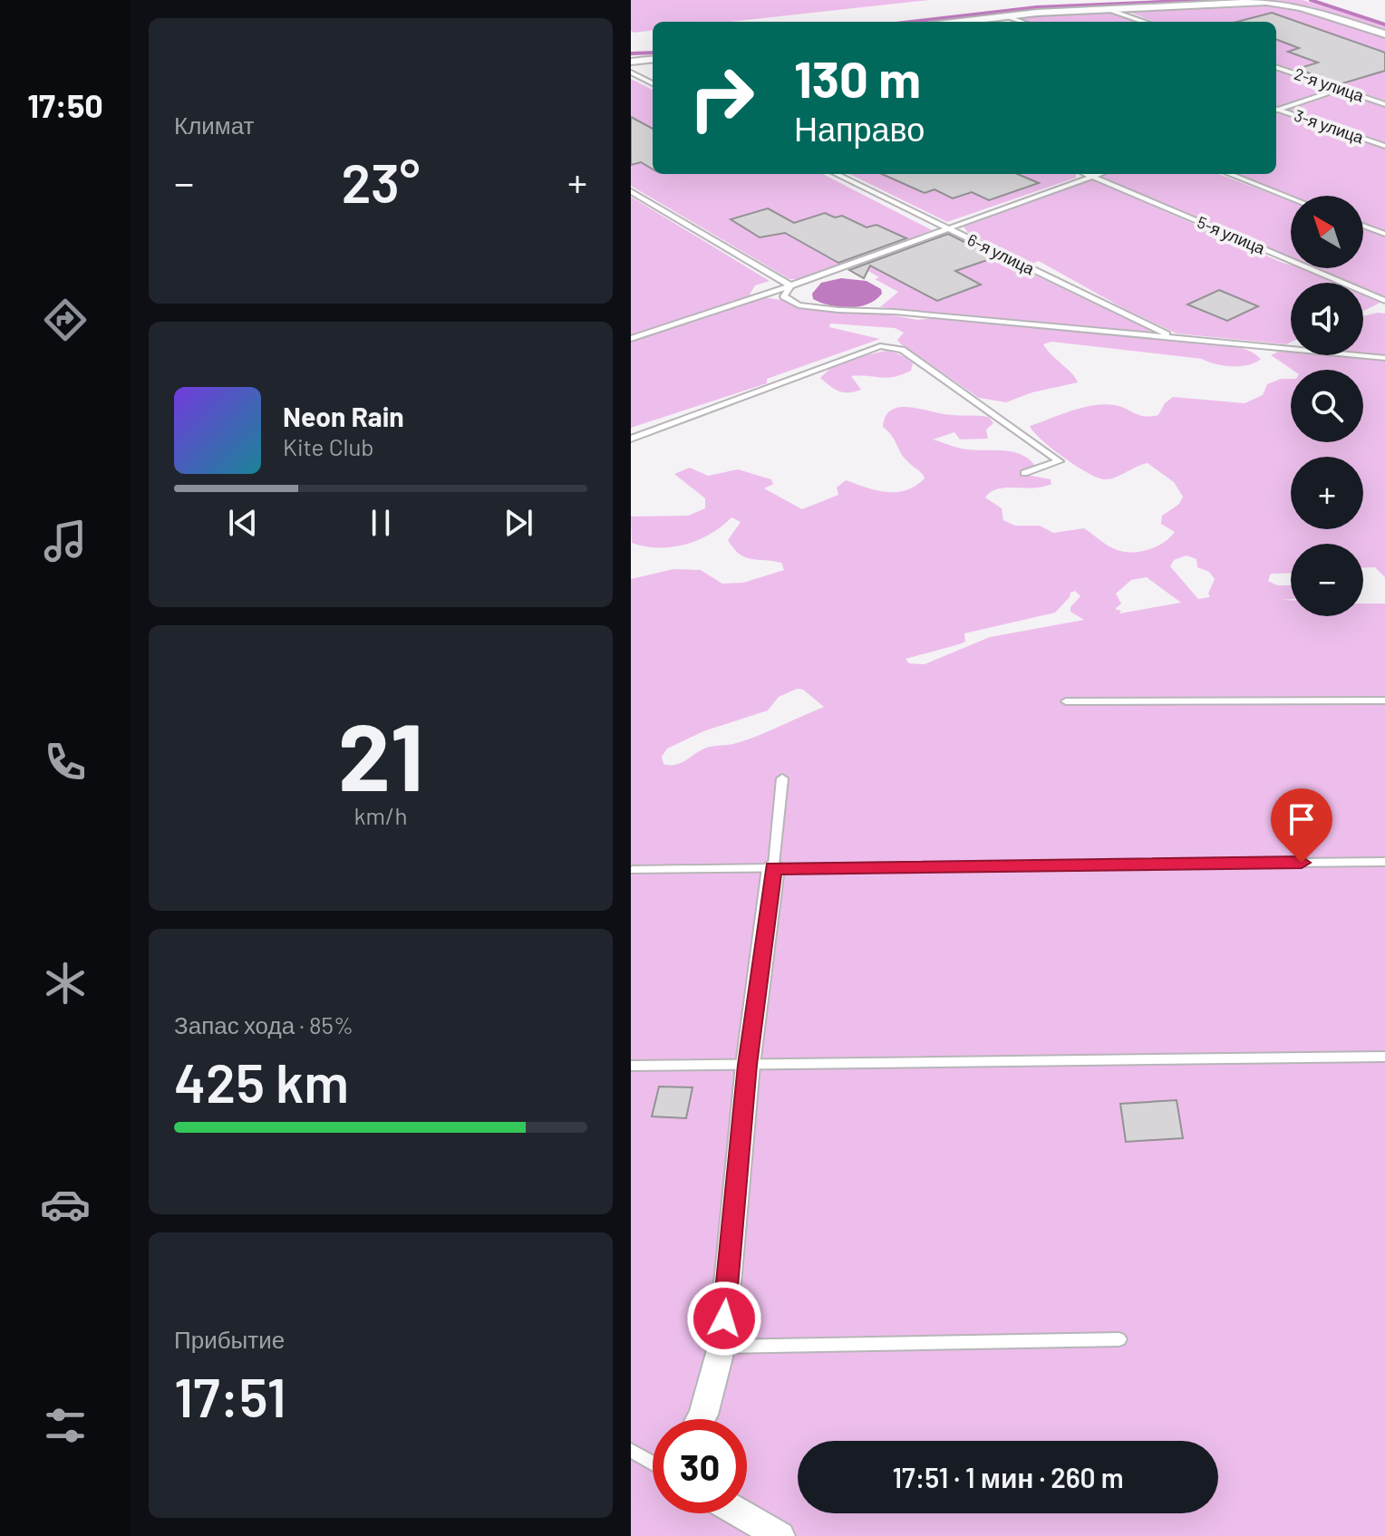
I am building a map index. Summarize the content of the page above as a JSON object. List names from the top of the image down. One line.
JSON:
{"streets":{"lane":["2-я улица","3-я улица","5-я улица","6-я улица"]},"north":"top left","page":{"tabs":"17:50","tile":["Климат",["21","km/h"],["Запас хода · 85%","425 km"],["Прибытие","17:51"]],"turn":["130 m","Направо"],"heat":["−","23°","+"],"map_buttons":["+","−"],"song":["Neon Rain","Kite Club"],"limit":"30","trip":"17:51 · 1 мин · 260 m"}}
